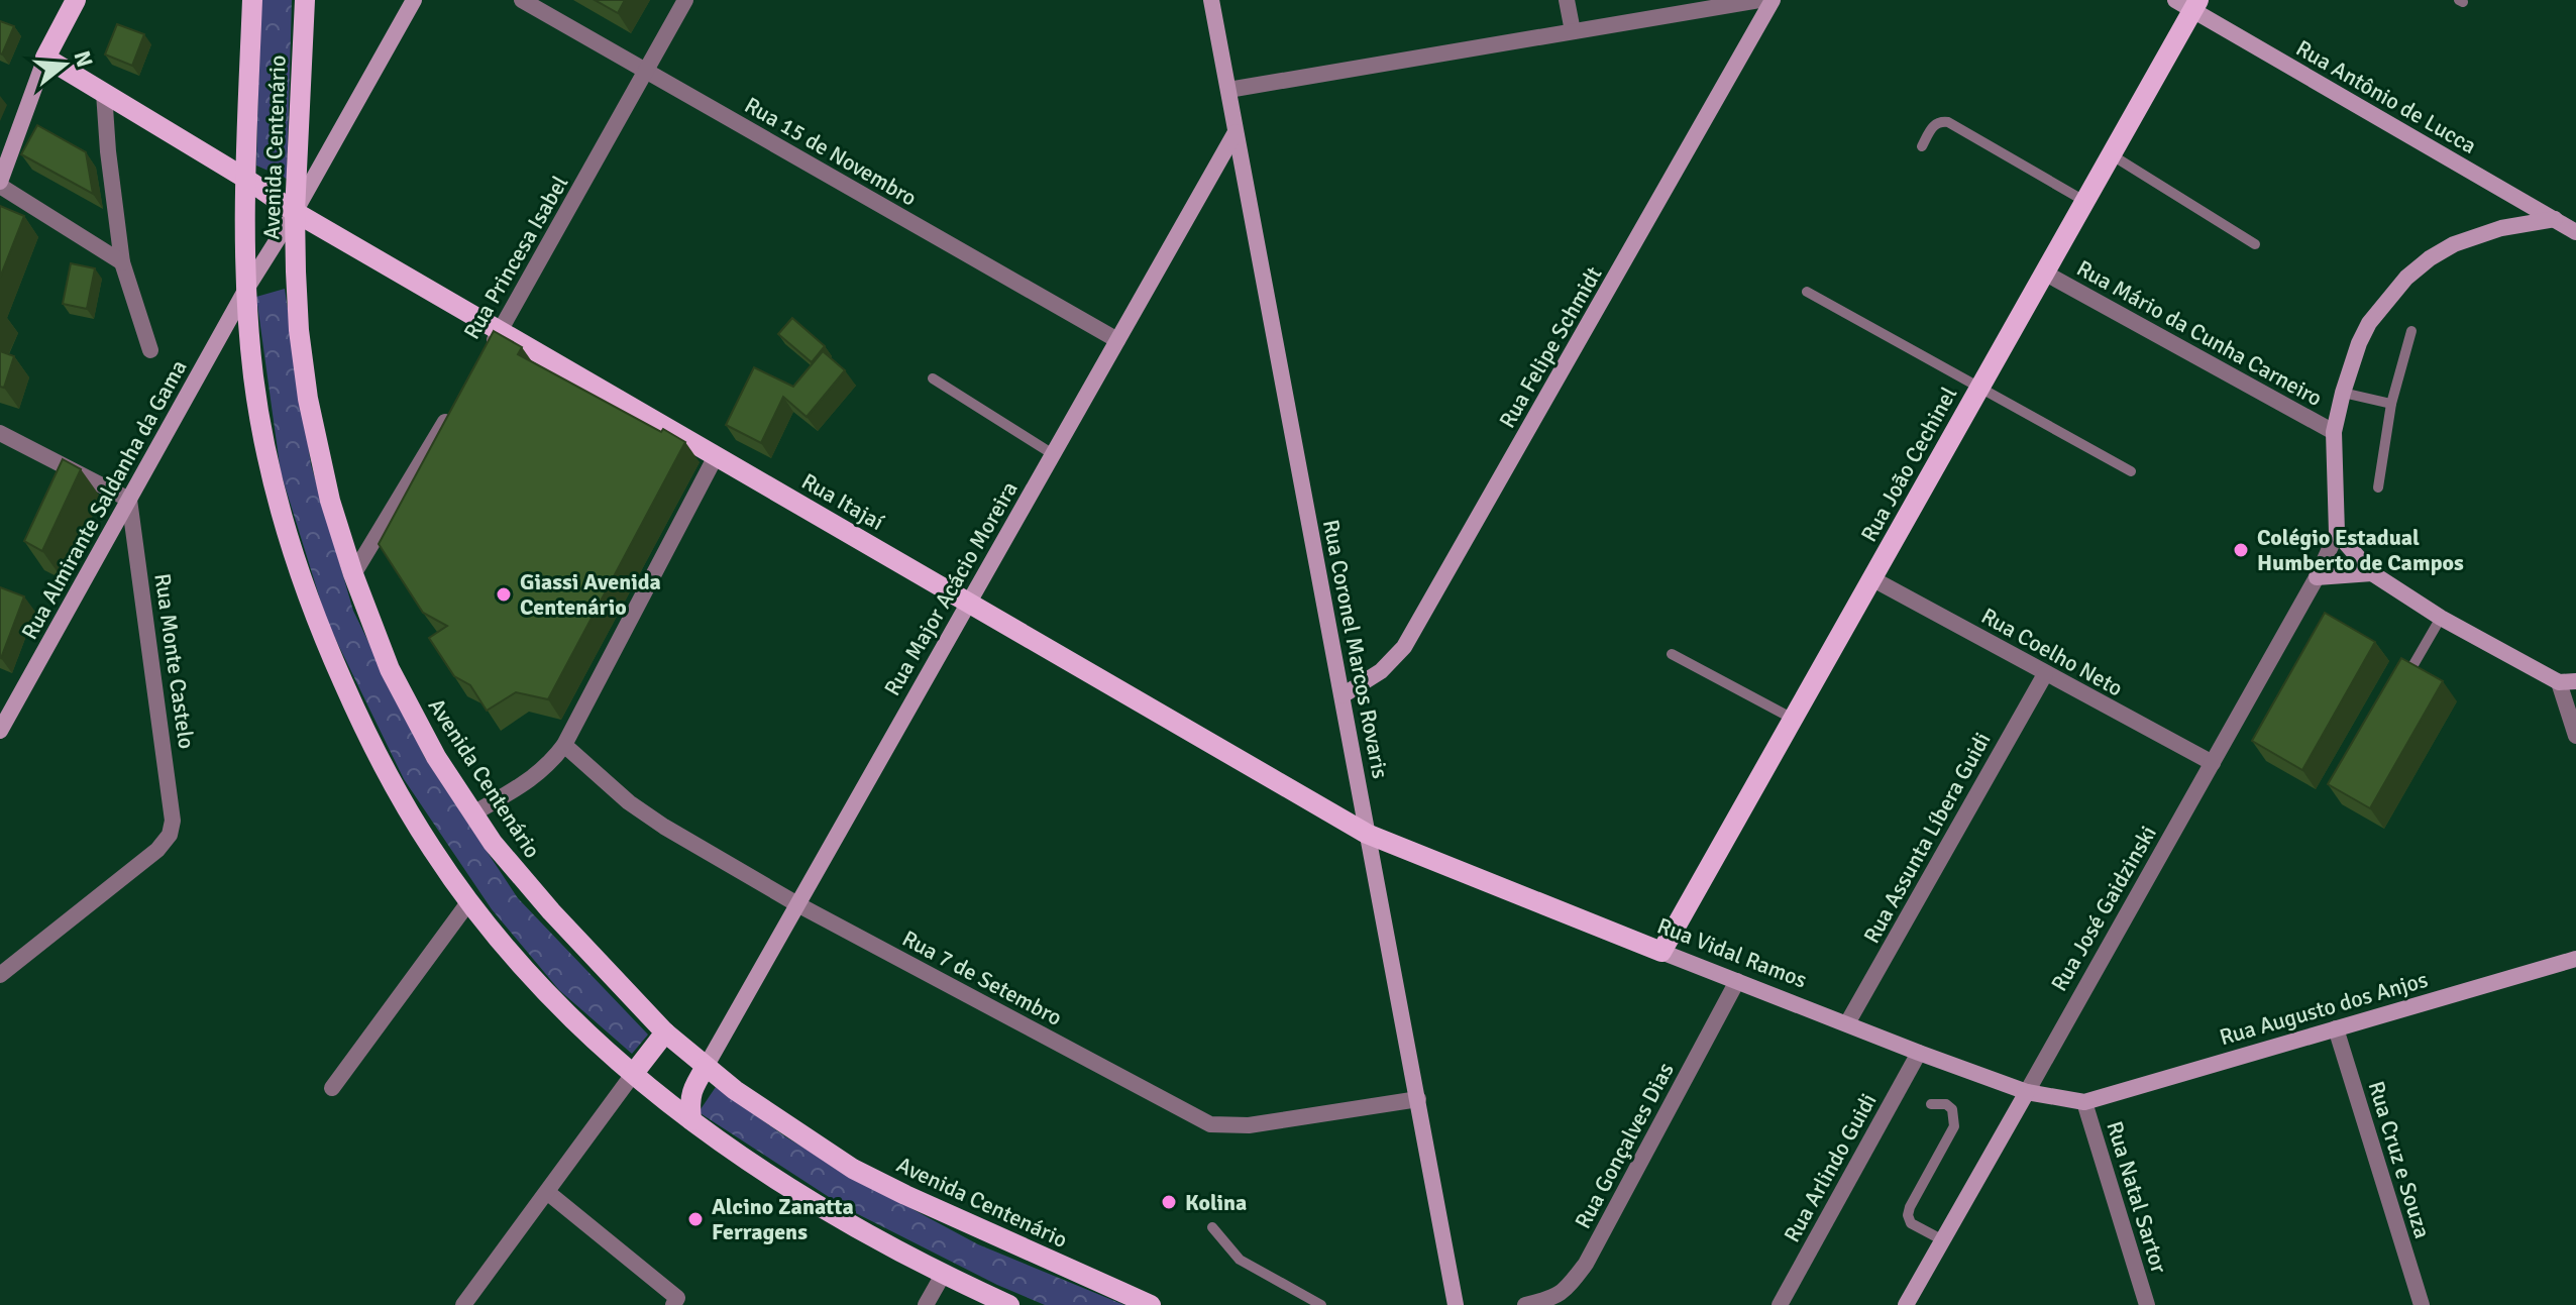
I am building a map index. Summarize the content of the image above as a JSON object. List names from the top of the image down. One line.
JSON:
{"streets":{"main road":["Avenida Centenário","Rua João Cechinel","Rua Itajaí","Rua Vidal Ramos"],"street":["Rua Antônio de Lucca","Rua 15 de Novembro","Rua Princesa Isabel","Rua Mário da Cunha Carneiro","Rua Felipe Schmidt","Rua Almirante Saldanha da Gama","Rua Major Acácio Moreira","Rua Coronel Marcos Rovaris","Rua Coelho Neto","Rua Monte Castelo","Rua Assunta Líbera Guidi","Rua José Gaidzinski","Rua 7 de Setembro","Rua Augusto dos Anjos","Rua Gonçalves Dias","Rua Cruz e Souza","Rua Arlindo Guidi","Rua Natal Sartor"]},"crossings":[["Rua Antônio de Lucca","Rua João Cechinel"],["Avenida Centenário","Rua Almirante Saldanha da Gama"],["Avenida Centenário","Rua Itajaí"],["Avenida Centenário","Rua Major Acácio Moreira"],["Rua 15 de Novembro","Rua Princesa Isabel"],["Rua 15 de Novembro","Rua Major Acácio Moreira"],["Rua Princesa Isabel","Rua Itajaí"],["Rua Mário da Cunha Carneiro","Rua João Cechinel"],["Rua Felipe Schmidt","Rua Coronel Marcos Rovaris"],["Rua João Cechinel","Rua Coelho Neto"],["Rua João Cechinel","Rua Vidal Ramos"],["Rua Almirante Saldanha da Gama","Rua Itajaí"],["Rua Almirante Saldanha da Gama","Rua Monte Castelo"],["Rua Itajaí","Rua Major Acácio Moreira"],["Rua Itajaí","Rua Coronel Marcos Rovaris"],["Rua Itajaí","Rua Vidal Ramos"],["Rua Major Acácio Moreira","Rua Coronel Marcos Rovaris"],["Rua Major Acácio Moreira","Rua 7 de Setembro"],["Rua Coronel Marcos Rovaris","Rua Vidal Ramos"],["Rua Coronel Marcos Rovaris","Rua 7 de Setembro"],["Rua Coelho Neto","Rua Assunta Líbera Guidi"],["Rua Coelho Neto","Rua José Gaidzinski"],["Rua Assunta Líbera Guidi","Rua Vidal Ramos"],["Rua José Gaidzinski","Rua Vidal Ramos"],["Rua Vidal Ramos","Rua Augusto dos Anjos"],["Rua Vidal Ramos","Rua Gonçalves Dias"],["Rua Vidal Ramos","Rua Arlindo Guidi"],["Rua Vidal Ramos","Rua Natal Sartor"],["Rua Augusto dos Anjos","Rua Cruz e Souza"],["Rua Augusto dos Anjos","Rua Natal Sartor"]],"places":["Colégio Estadual Humberto de Campos","Giassi Avenida Centenário","Kolina","Alcino Zanatta Ferragens"],"north":"right"}
